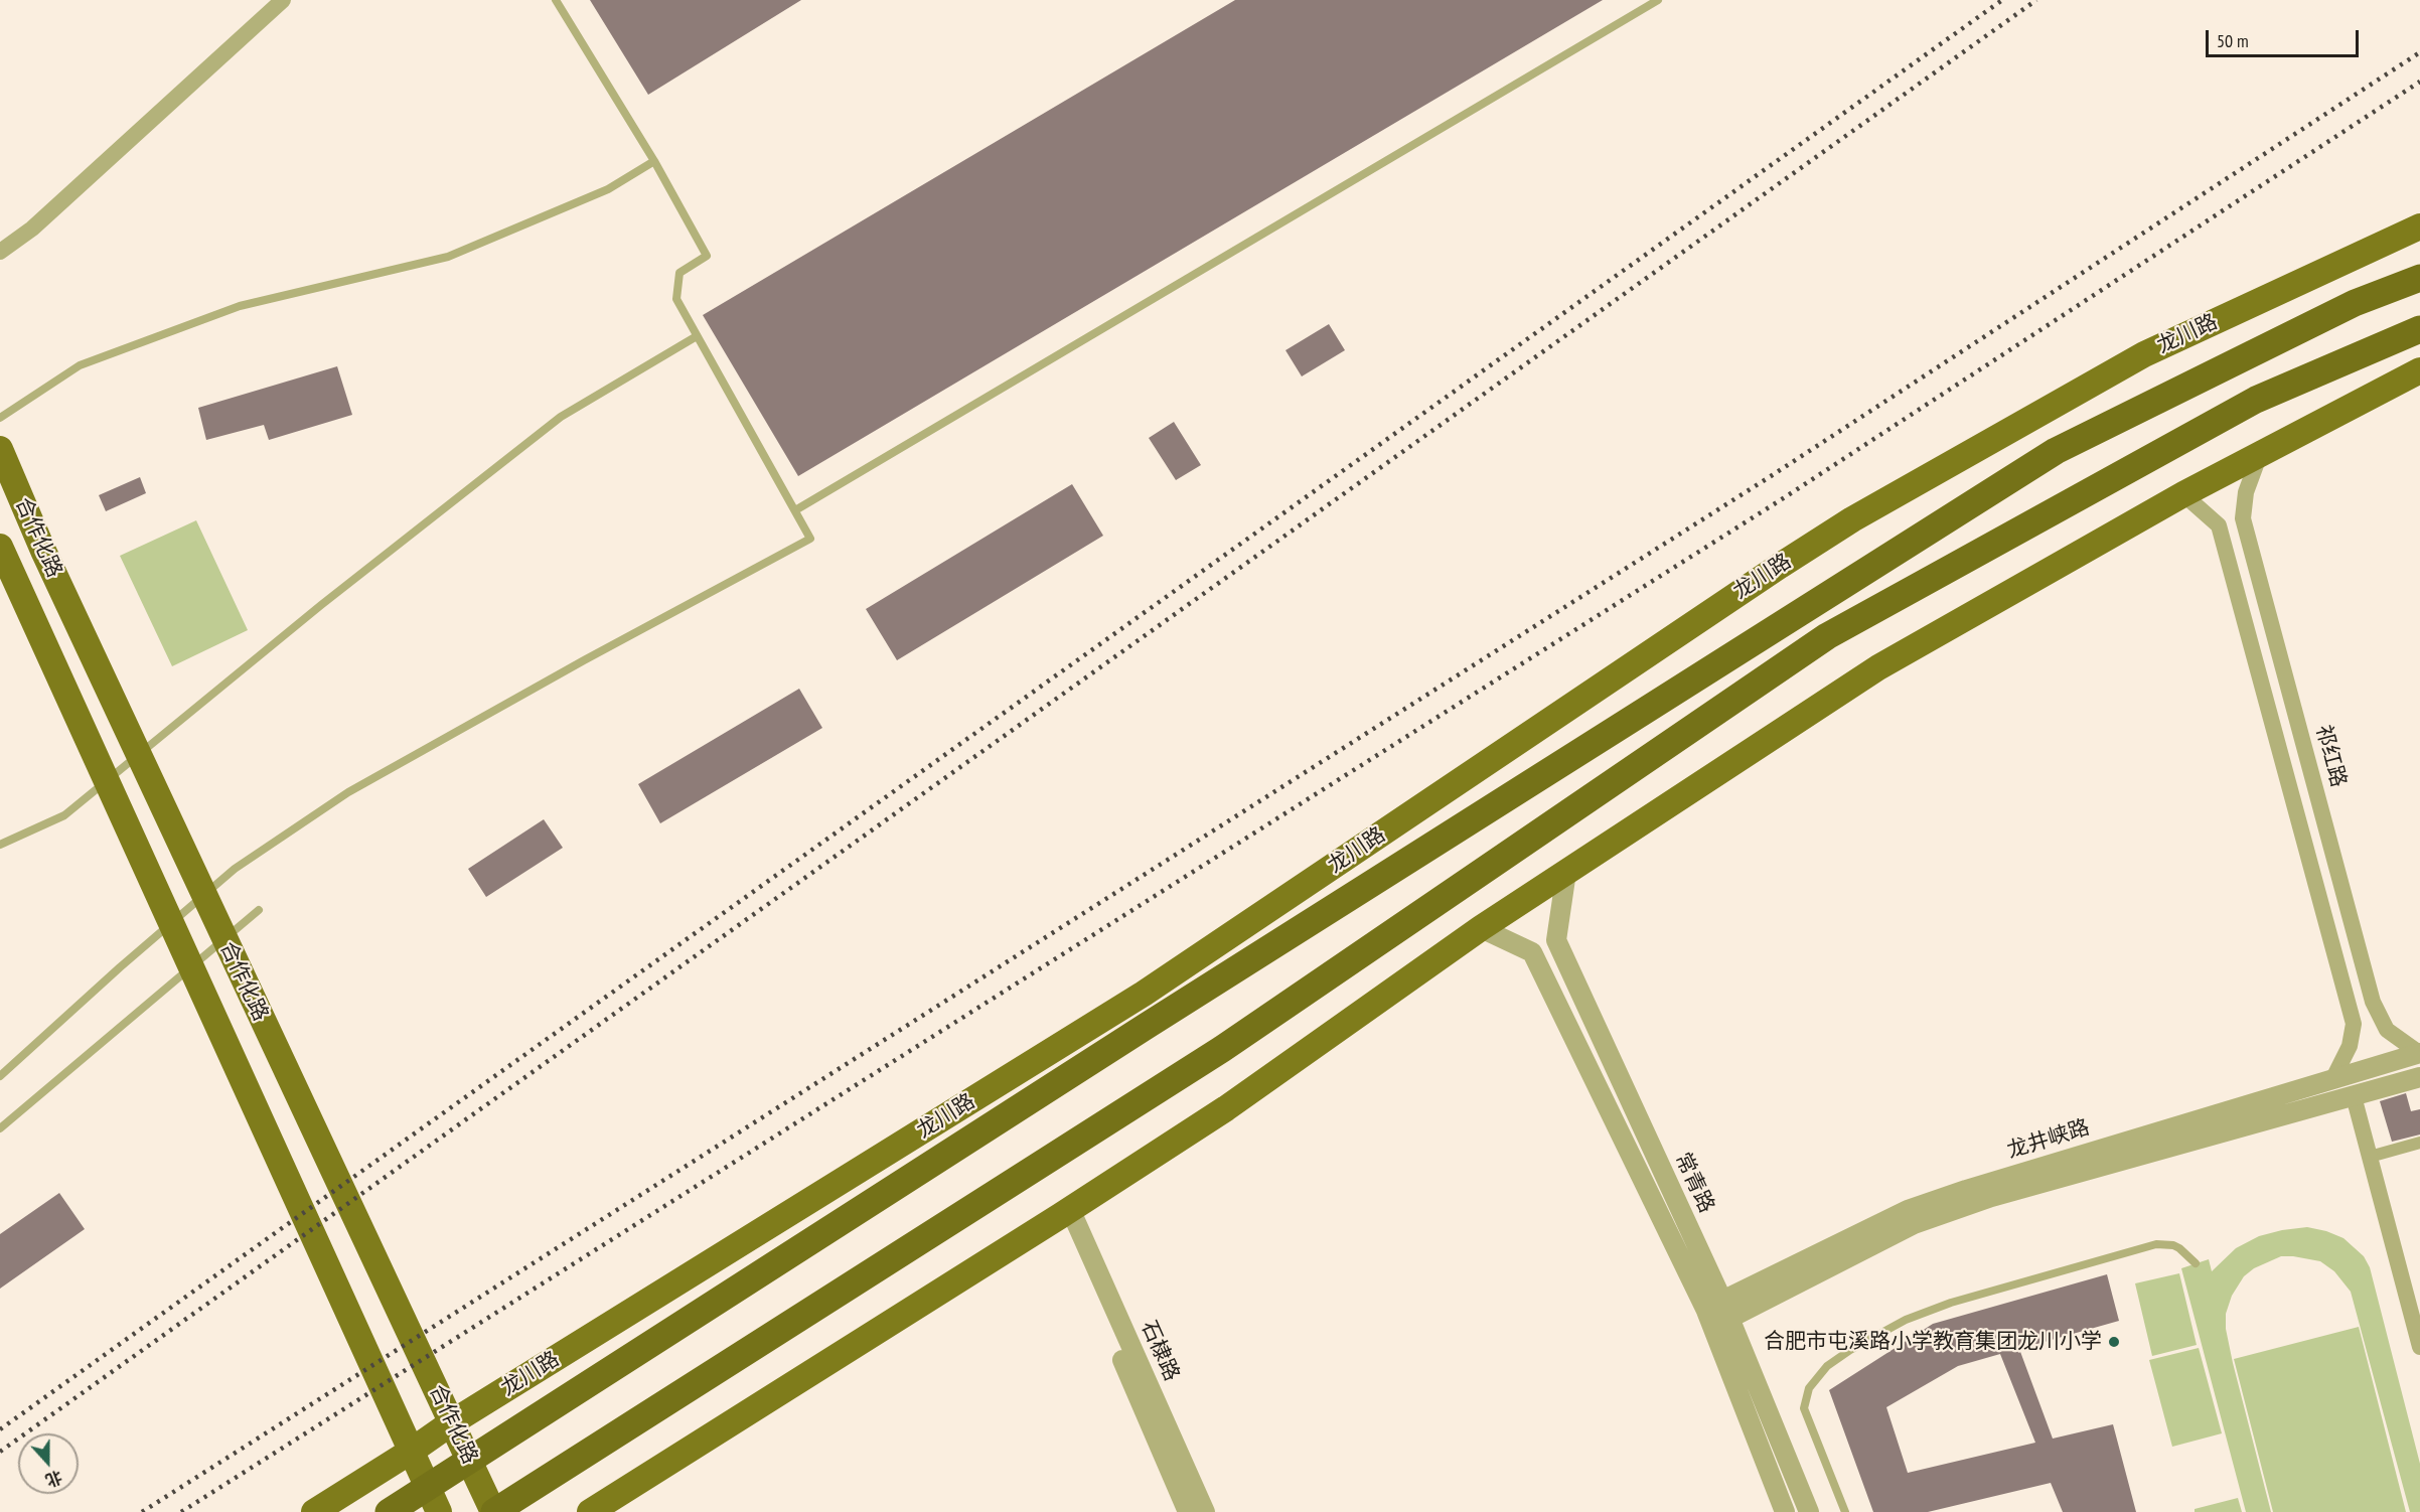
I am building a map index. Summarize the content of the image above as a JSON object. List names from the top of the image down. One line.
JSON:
{"streets":{"highway":["龙川路"],"main road":["合作化路"],"street":["祁红路","龙井峡路","常青路","石棣路"]},"crossings":[["龙川路","合作化路"],["祁红路","龙井峡路"],["龙井峡路","常青路"]],"places":["合肥市屯溪路小学教育集团龙川小学"],"scale_bar":"50 m","north":"bottom"}
